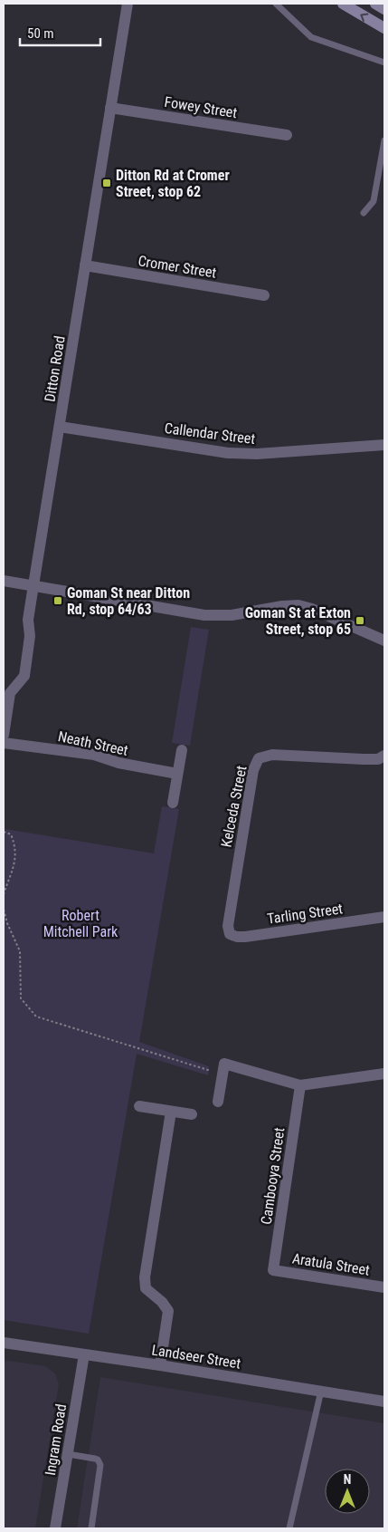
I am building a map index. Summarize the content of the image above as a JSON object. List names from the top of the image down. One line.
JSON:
{"streets":{"street":["Fowey Street","Cromer Street","Ditton Road","Callendar Street","Neath Street","Kelceda Street","Tarling Street","Cambooya Street","Aratula Street","Landseer Street","Ingram Road"]},"crossings":[["Fowey Street","Ditton Road"],["Cromer Street","Ditton Road"],["Ditton Road","Callendar Street"],["Kelceda Street","Tarling Street"],["Cambooya Street","Aratula Street"],["Landseer Street","Ingram Road"]],"parks":["Robert Mitchell Park"],"places":{"transit":["Ditton Rd at Cromer Street, stop 62","Goman St near Ditton Rd, stop 64/63","Goman St at Exton Street, stop 65"]},"scale_bar":"50 m","north":"top"}
